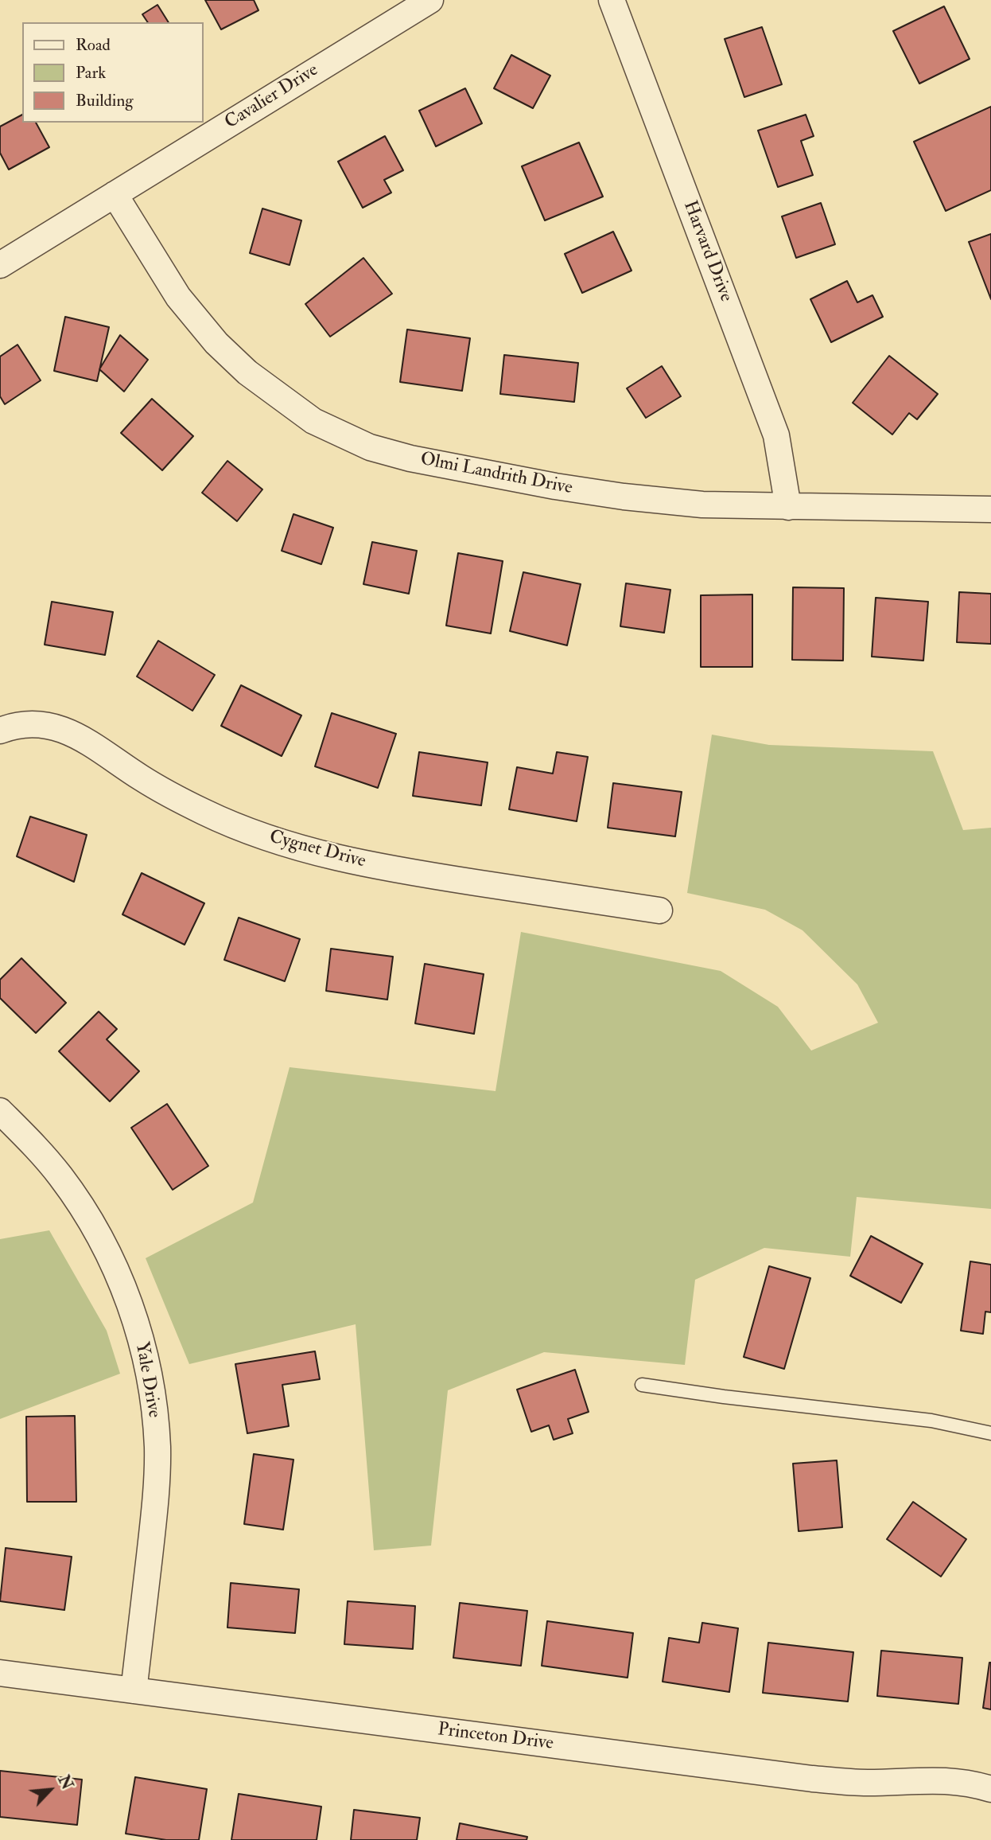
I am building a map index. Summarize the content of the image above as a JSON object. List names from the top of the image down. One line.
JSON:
{"streets":{"street":["Cavalier Drive","Harvard Drive","Olmi Landrith Drive","Cygnet Drive","Yale Drive","Princeton Drive"]},"crossings":[["Cavalier Drive","Olmi Landrith Drive"],["Harvard Drive","Olmi Landrith Drive"],["Yale Drive","Princeton Drive"]],"legend":["Road","Park","Building"],"north":"top right"}
